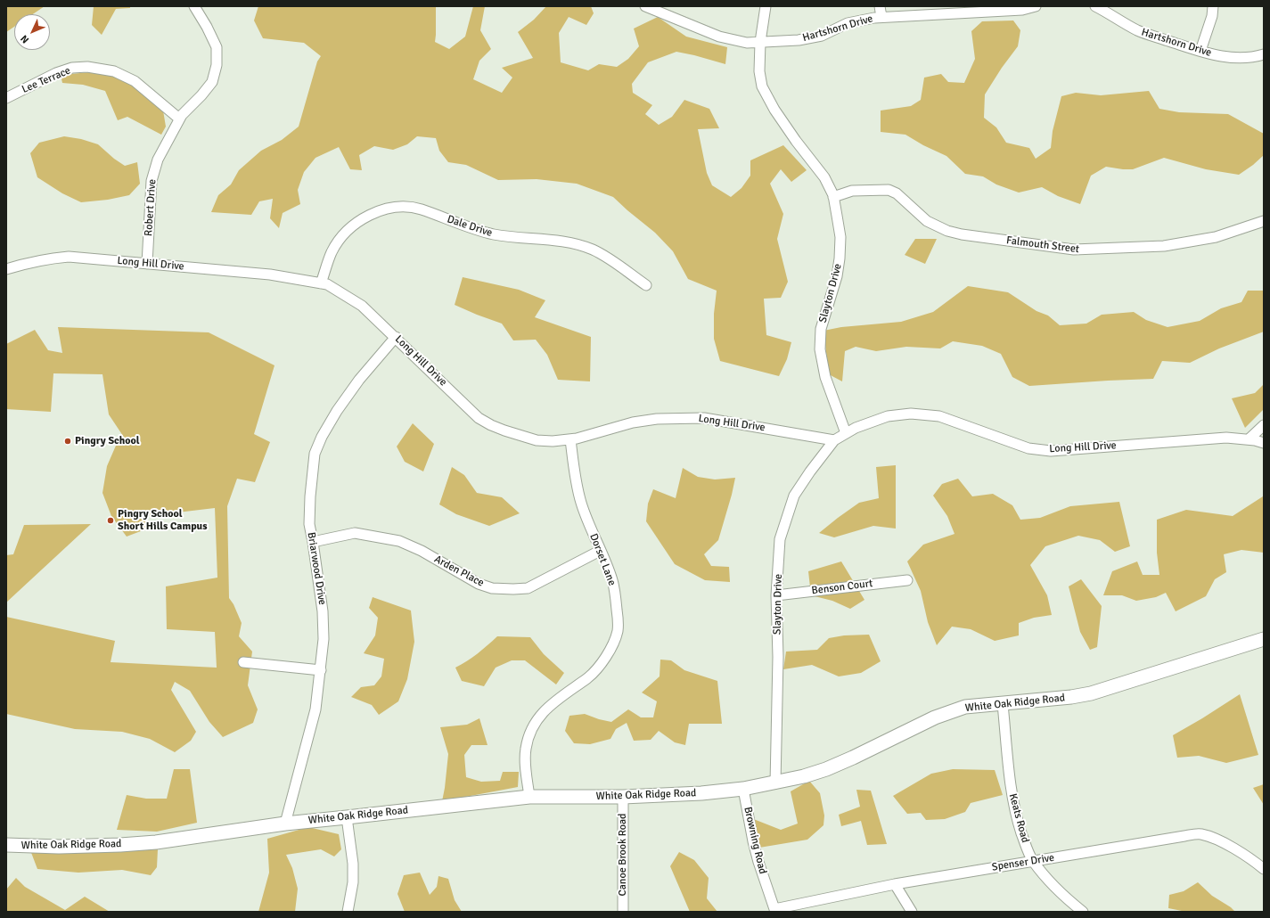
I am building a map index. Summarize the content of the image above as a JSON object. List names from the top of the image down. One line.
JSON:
{"streets":{"street":["Hartshorn Drive","Lee Terrace","Robert Drive","Dale Drive","Falmouth Street","Long Hill Drive","Slayton Drive","Dorset Lane","Briarwood Drive","Arden Place","Benson Court","White Oak Ridge Road","Keats Road","Browning Road","Canoe Brook Road","Spenser Drive"]},"crossings":[["Hartshorn Drive","Slayton Drive"],["Lee Terrace","Robert Drive"],["Robert Drive","Long Hill Drive"],["Dale Drive","Long Hill Drive"],["Falmouth Street","Slayton Drive"],["Long Hill Drive","Slayton Drive"],["Long Hill Drive","Dorset Lane"],["Long Hill Drive","Briarwood Drive"],["Slayton Drive","Benson Court"],["Slayton Drive","White Oak Ridge Road"],["Dorset Lane","Arden Place"],["Dorset Lane","White Oak Ridge Road"],["Briarwood Drive","Arden Place"],["Briarwood Drive","White Oak Ridge Road"],["White Oak Ridge Road","Keats Road"],["White Oak Ridge Road","Browning Road"],["White Oak Ridge Road","Canoe Brook Road"],["Keats Road","Spenser Drive"],["Browning Road","Spenser Drive"]],"places":["Pingry School","Pingry School Short Hills Campus"],"north":"bottom left"}
